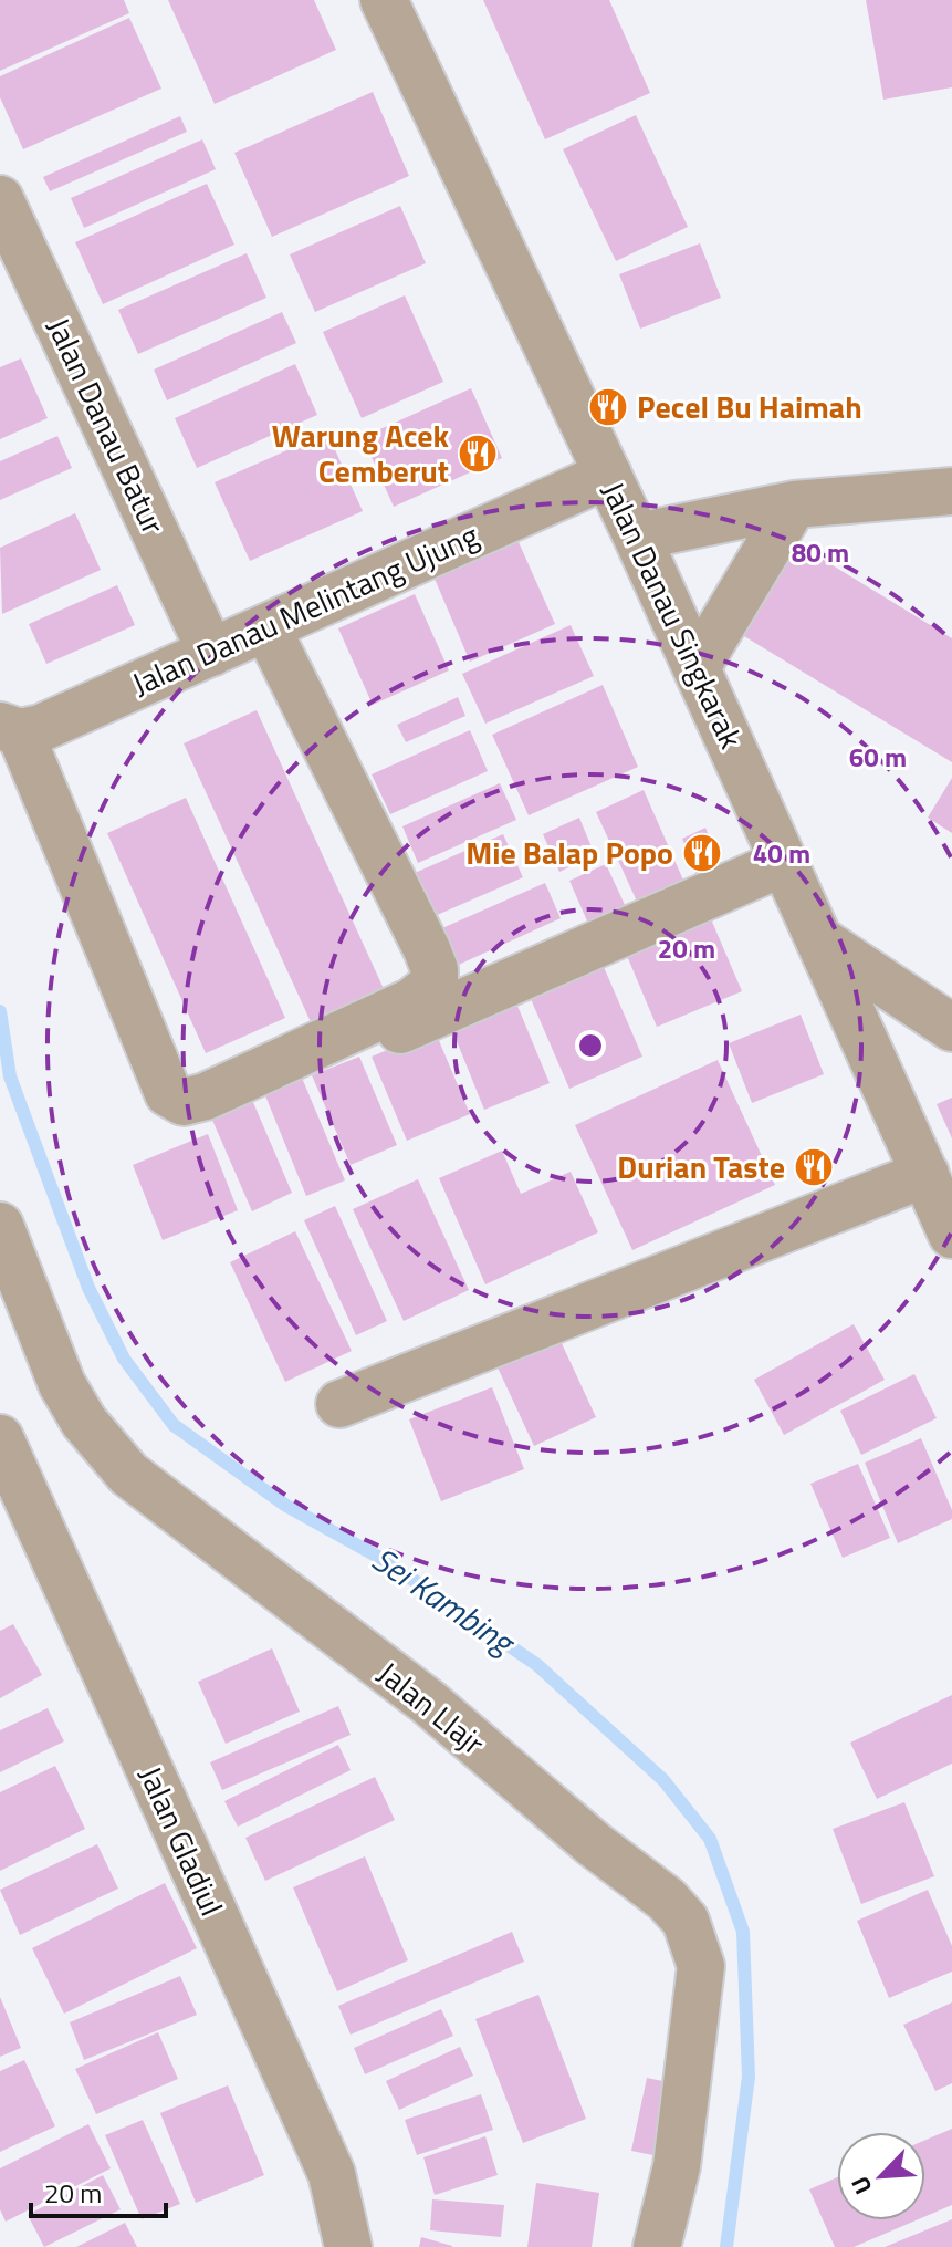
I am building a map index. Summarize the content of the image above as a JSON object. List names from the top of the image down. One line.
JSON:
{"streets":{"street":["Jalan Danau Batur","Jalan Danau Melintang Ujung","Jalan Danau Singkarak","Jalan Llajr","Jalan Gladiul"]},"crossings":[["Jalan Danau Batur","Jalan Danau Melintang Ujung"],["Jalan Danau Melintang Ujung","Jalan Danau Singkarak"]],"water":["Sei Kambing"],"places":{"restaurant":["Pecel Bu Haimah","Warung Acek Cemberut","Mie Balap Popo","Durian Taste"]},"scale_bar":"20 m","north":"bottom left","rings":["80 m","60 m","40 m","20 m"]}
